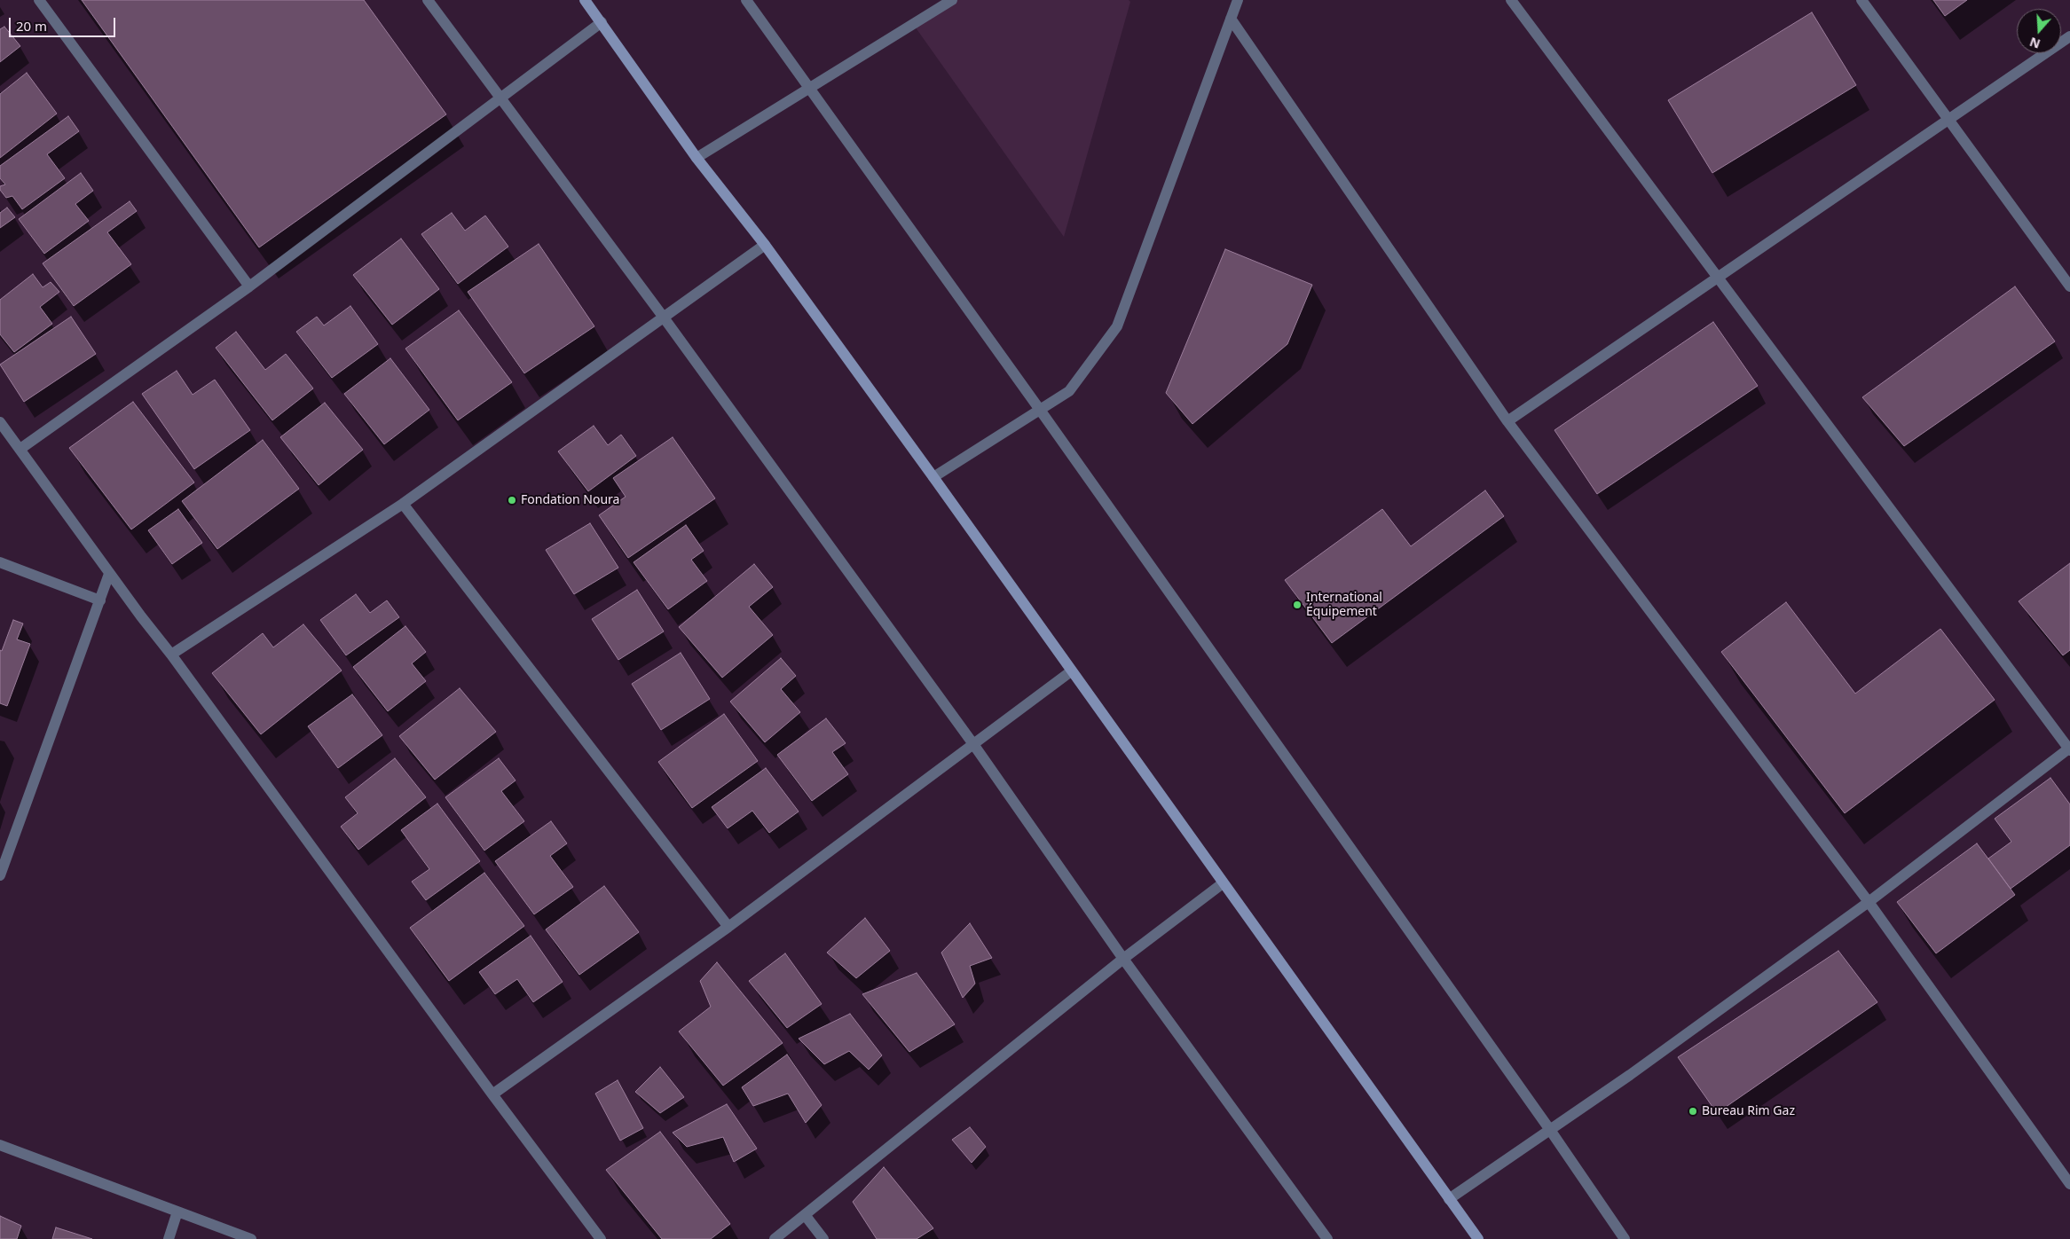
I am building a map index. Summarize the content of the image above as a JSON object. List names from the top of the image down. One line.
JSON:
{"places":["Fondation Noura","International Équipement","Bureau Rim Gaz"],"scale_bar":"20 m","north":"bottom"}
